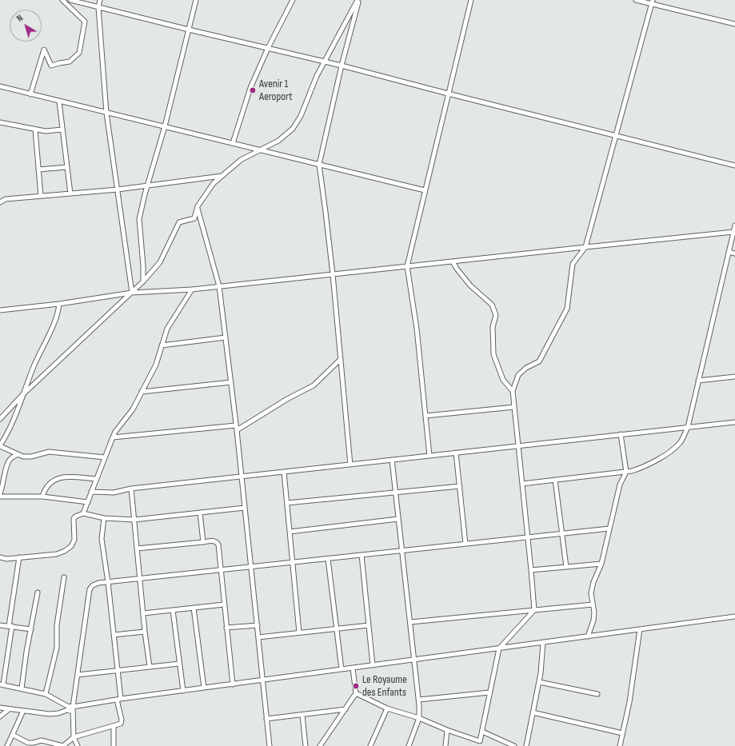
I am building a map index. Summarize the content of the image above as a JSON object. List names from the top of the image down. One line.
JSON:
{"places":["Avenir 1 Aeroport","Le Royaume des Enfants"],"north":"top left"}
